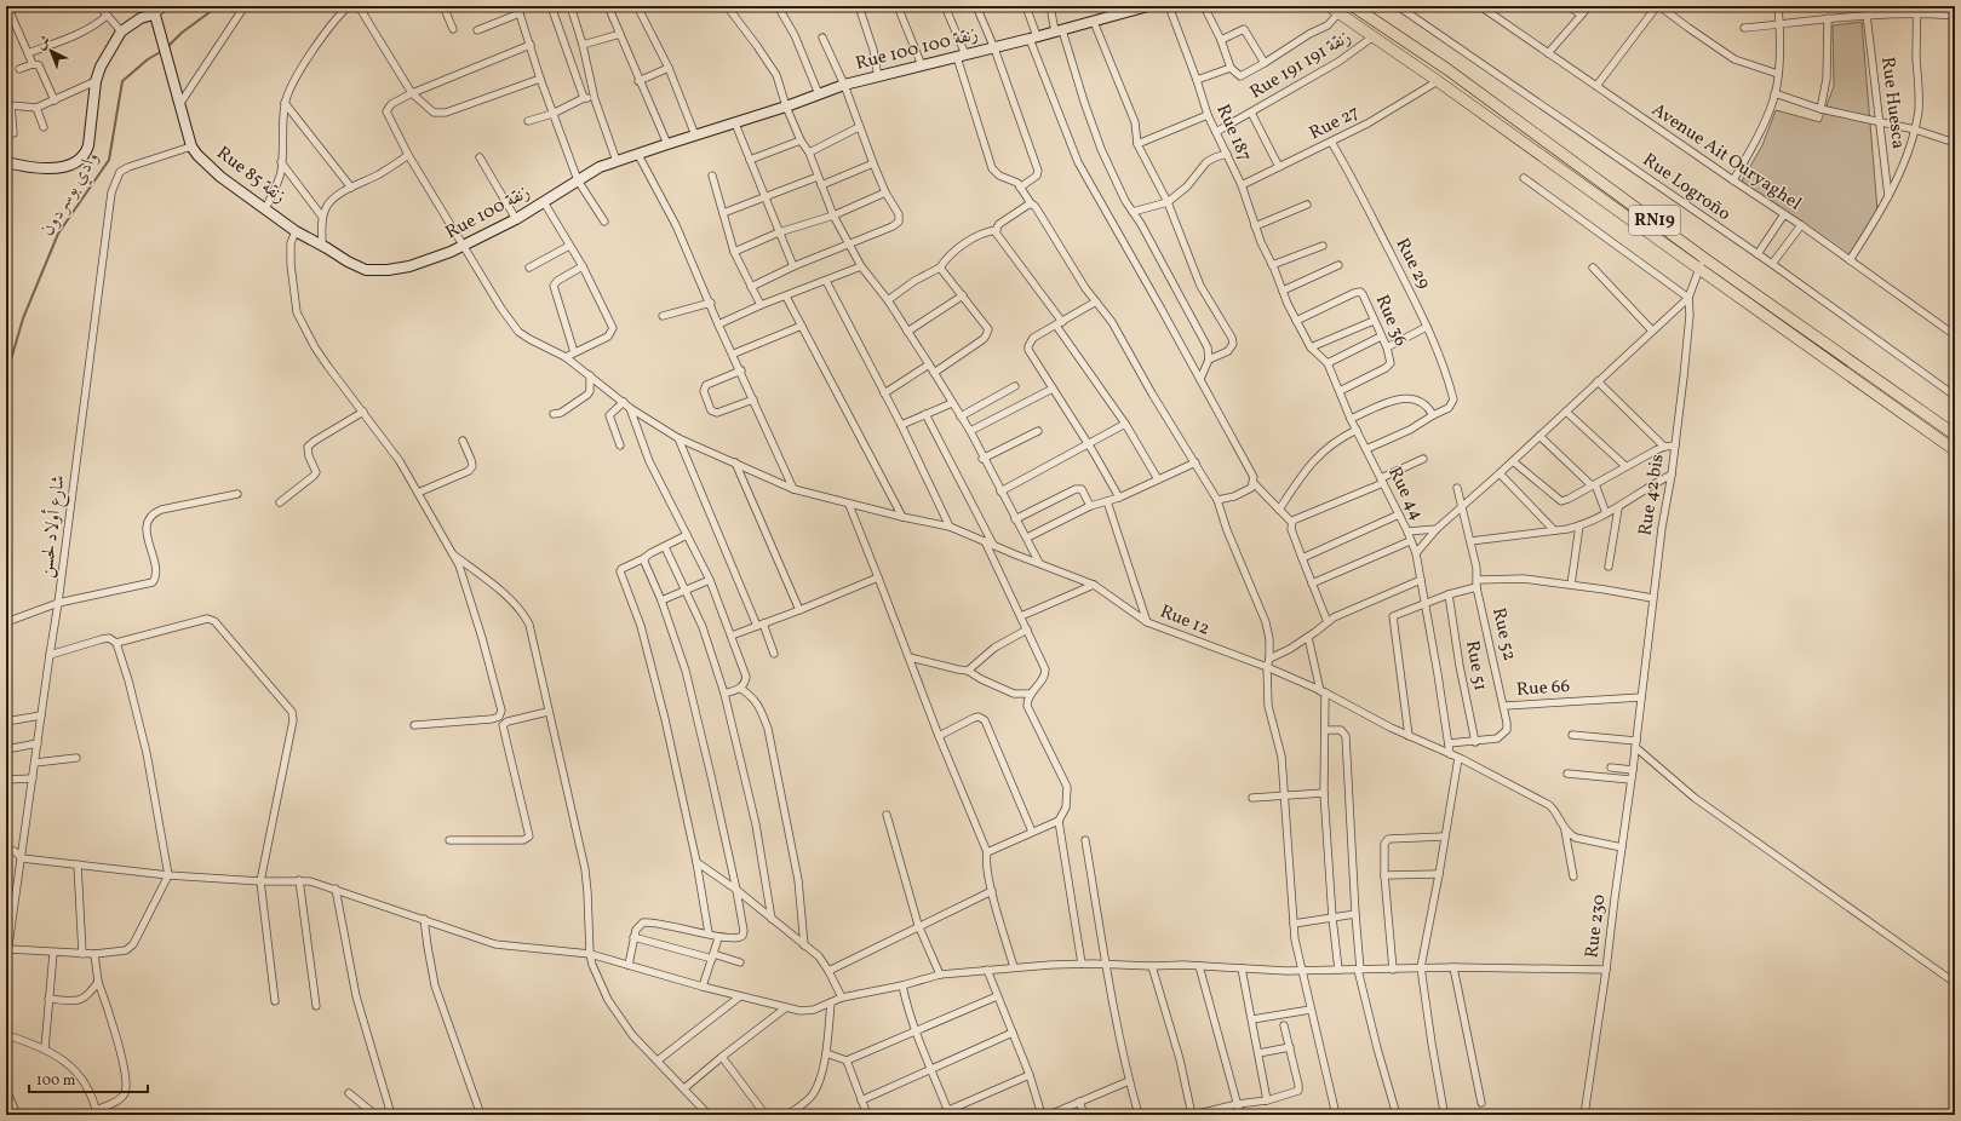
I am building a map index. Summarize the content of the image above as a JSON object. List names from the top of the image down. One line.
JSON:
{"streets":{"main road":["RN19"],"street":["Rue 100 زنقة 100","Rue 191 زنقة 191","Rue Huesca","Rue 27","Rue 187","Avenue Ait Ouryaghel","Rue 85 زنقة","Rue Logroño","Rue 100 زنقة","Rue 29","Rue 36","Rue 44","Rue 42 bis","شارع أولاد لحسن","Rue 12","Rue 52","Rue 51","Rue 66","Rue 230"]},"crossings":[["Rue 100 زنقة 100","Rue 100 زنقة"],["Rue 191 زنقة 191","Rue 187"],["Rue 191 زنقة 191","RN19"],["Rue 27","Rue 187"],["Rue 27","RN19"],["Rue 27","Rue 29"],["Rue 187","Rue 44"],["Rue 85 زنقة","Rue 100 زنقة"],["Rue 85 زنقة","شارع أولاد لحسن"],["Rue 100 زنقة","Rue 12"],["RN19","Rue 42 bis"],["Rue 36","Rue 44"],["Rue 44","Rue 12"],["Rue 44","Rue 66"],["Rue 42 bis","Rue 66"],["Rue 42 bis","Rue 230"],["Rue 52","Rue 66"],["Rue 51","Rue 66"]],"water":["وادي بوسردون"],"scale_bar":"100 m","north":"top left"}
